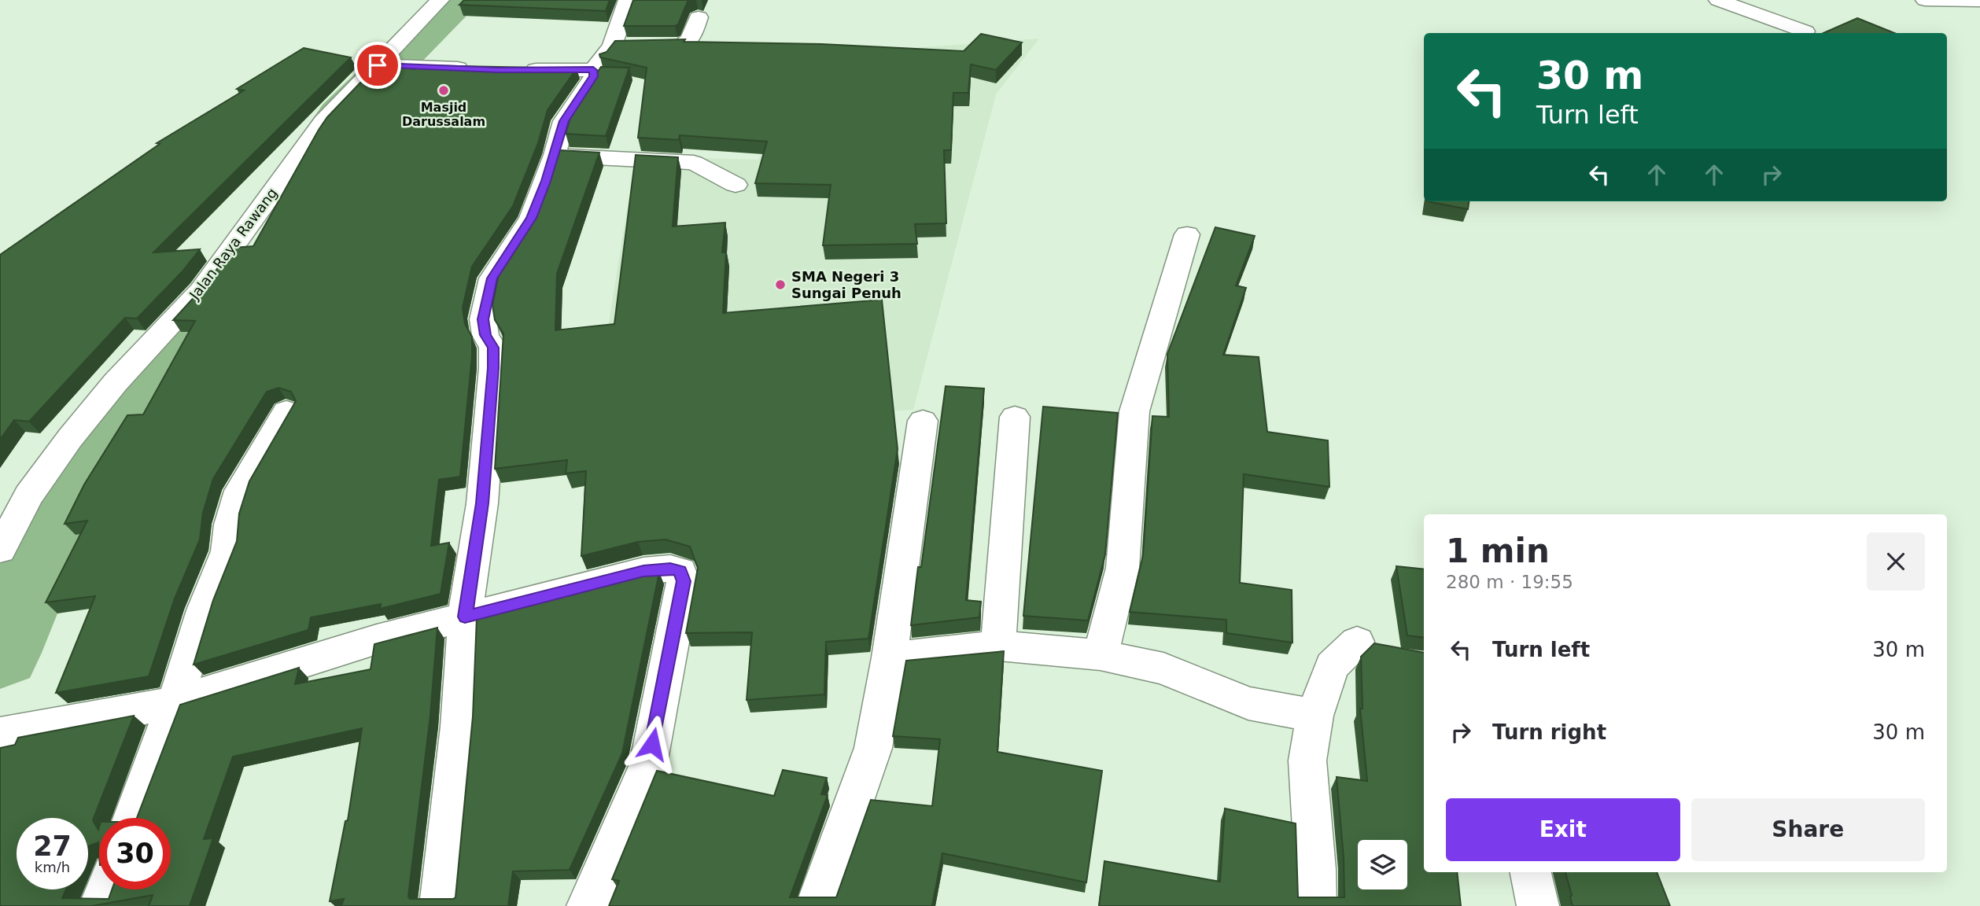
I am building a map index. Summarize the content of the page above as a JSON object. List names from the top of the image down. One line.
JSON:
{"streets":{"street":["Jalan Raya Rawang"]},"places":["Masjid Darussalam","SMA Negeri 3 Sungai Penuh"],"page":{"turn":["30 m","Turn left"],"heading":["1 min","280 m · 19:55"],"list":[{"name":"Turn left","value":"30 m"},{"name":"Turn right","value":"30 m"}],"buttons":["Exit","Share"],"speed":"27 km/h","limit":"30"}}
